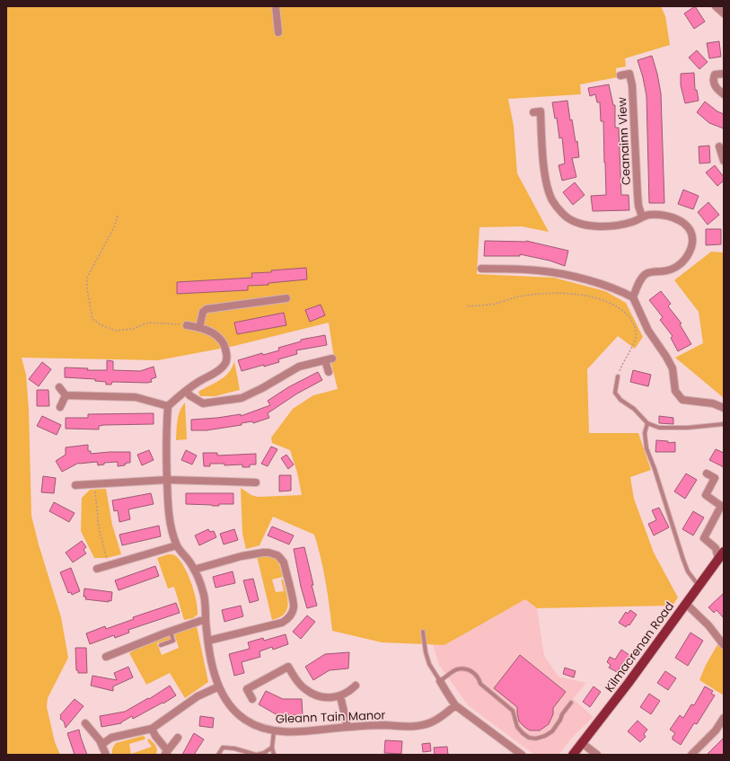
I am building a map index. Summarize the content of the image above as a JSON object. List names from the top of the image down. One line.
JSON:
{"streets":{"main road":["Kilmacrenan Road"],"street":["Ceanainn View","Gleann Tain Manor"]}}
